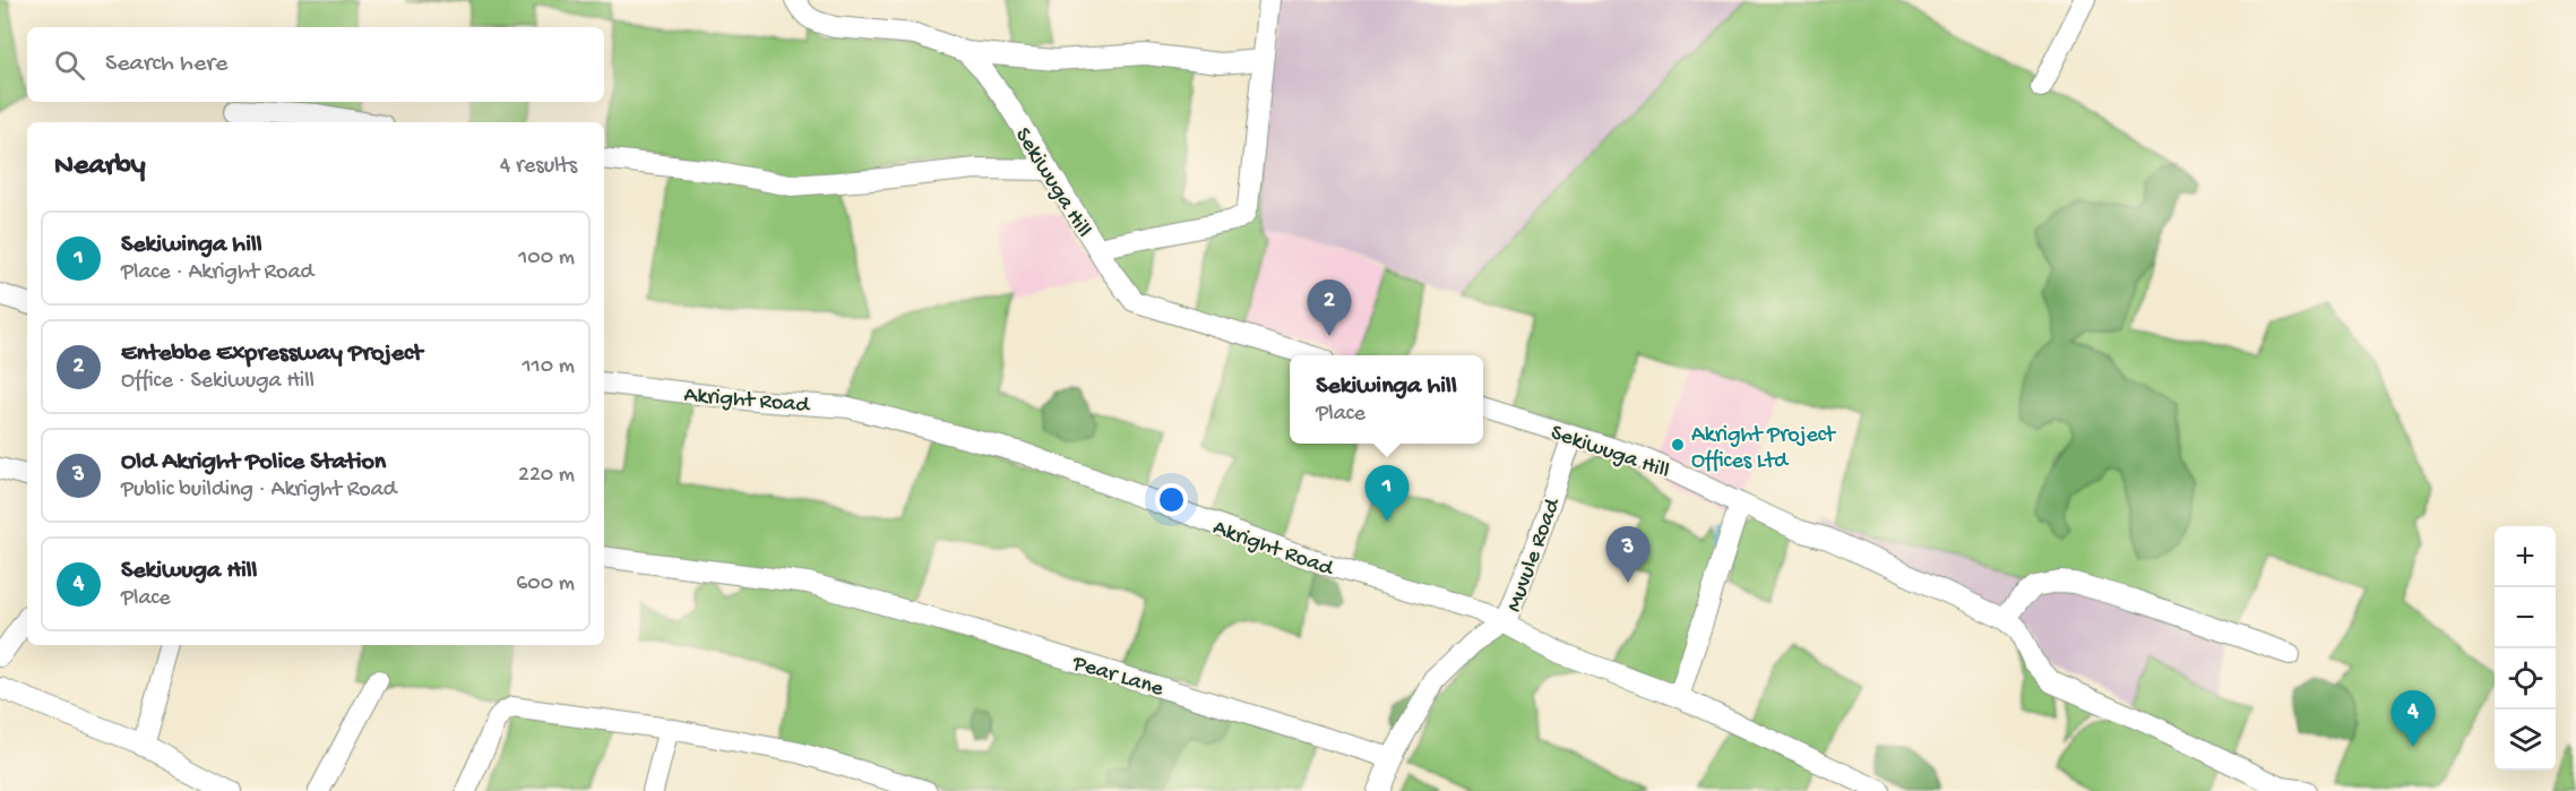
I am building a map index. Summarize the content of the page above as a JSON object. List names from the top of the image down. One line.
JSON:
{"streets":{"street":["Sekiwuga Hill","Akright Road","Muvule Road","Pear Lane"]},"crossings":[["Sekiwuga Hill","Muvule Road"],["Akright Road","Muvule Road"],["Muvule Road","Pear Lane"]],"places":["Akright Project Offices Ltd"],"page":{"search":"Search here","heading":["Nearby","4 results"],"list":[{"mark":"1","name":"Sekiwinga hill","note":"Place · Akright Road","value":"100 m"},{"mark":"2","name":"Entebbe Expressway Project","note":"Office · Sekiwuga Hill","value":"110 m"},{"mark":"3","name":"Old Akright Police Station","note":"Public building · Akright Road","value":"220 m"},{"mark":"4","name":"Sekiwuga Hill","note":"Place","value":"600 m"}],"pins":["2","1","3","4"],"popup":["Sekiwinga hill","Place"],"map_buttons":["+","−"]}}
